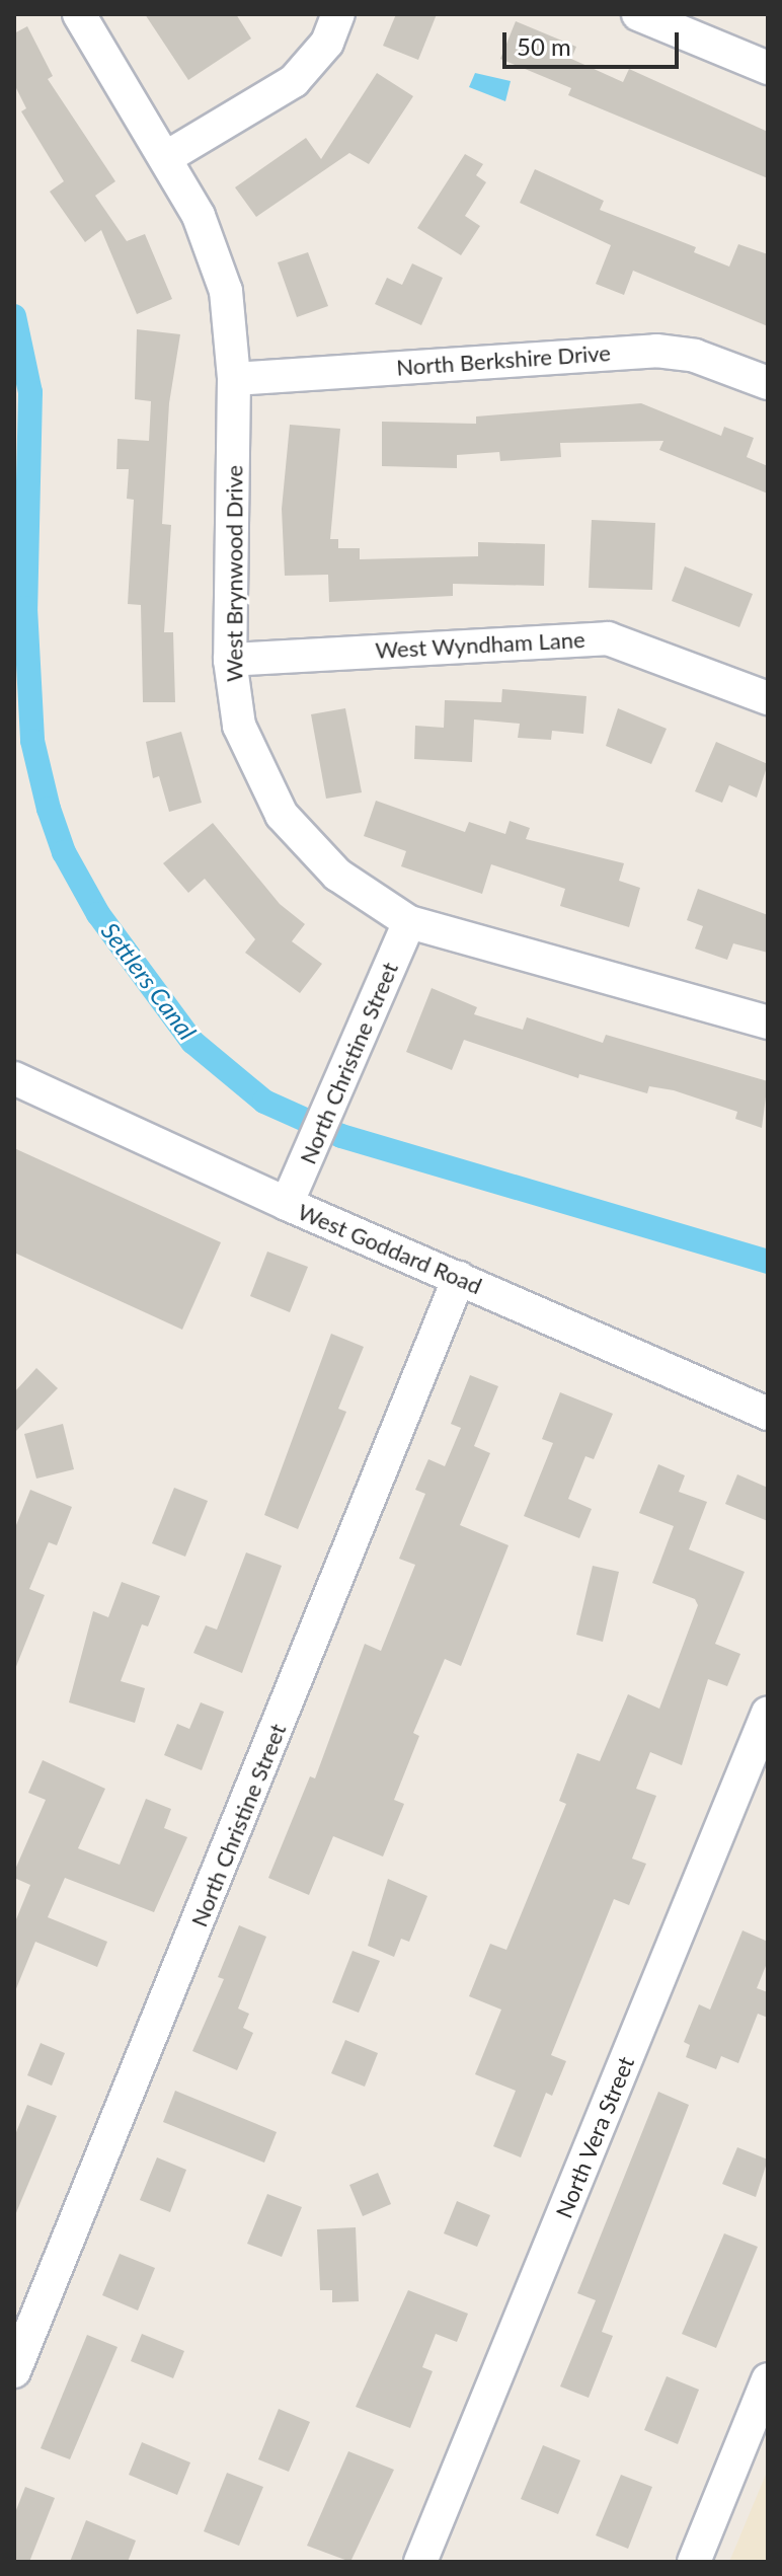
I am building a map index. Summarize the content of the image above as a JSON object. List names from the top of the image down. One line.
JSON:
{"streets":{"street":["North Berkshire Drive","West Brynwood Drive","West Wyndham Lane","North Christine Street","West Goddard Road","North Vera Street"]},"crossings":[["North Berkshire Drive","West Brynwood Drive"],["West Brynwood Drive","West Wyndham Lane"],["West Brynwood Drive","North Christine Street"],["North Christine Street","West Goddard Road"]],"water":["Settlers Canal"],"scale_bar":"50 m"}
